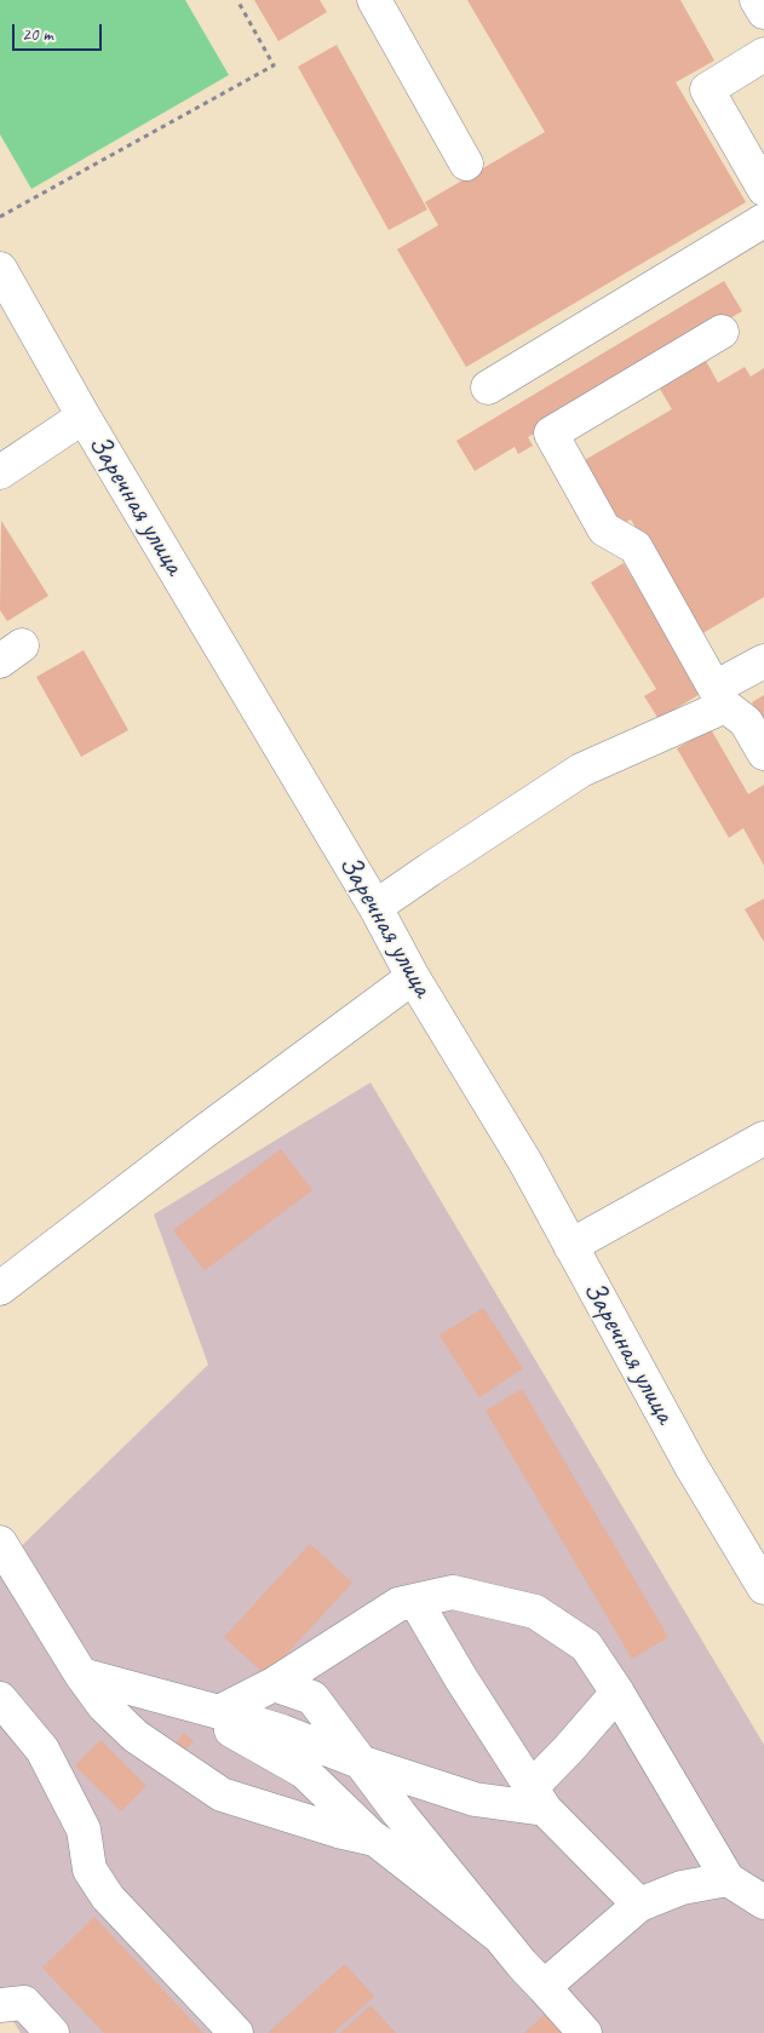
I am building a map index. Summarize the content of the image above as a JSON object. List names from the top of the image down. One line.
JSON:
{"streets":{"street":["Заречная улица"]},"scale_bar":"20 m"}
